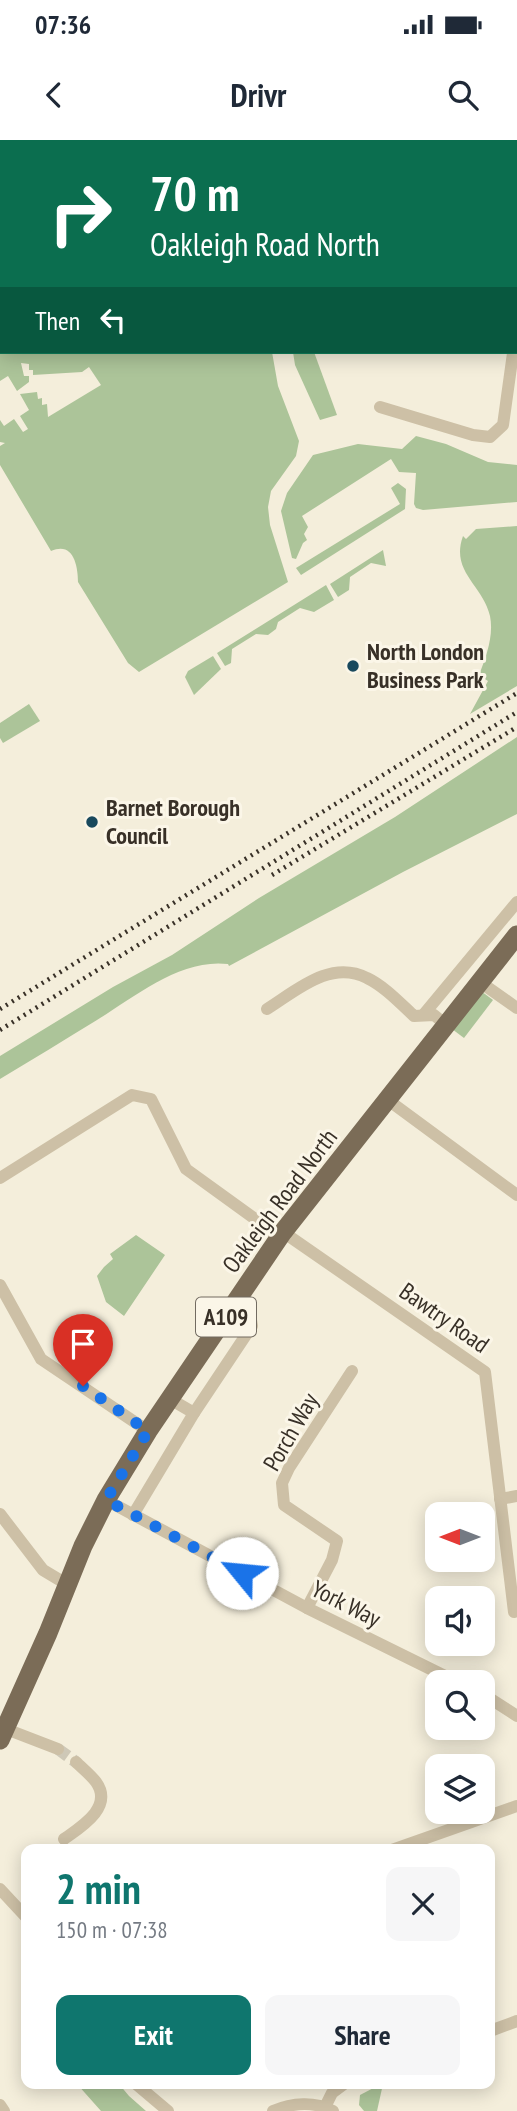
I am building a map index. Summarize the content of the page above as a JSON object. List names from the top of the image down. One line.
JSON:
{"streets":{"main road":["Oakleigh Road North","A109"],"street":["Bawtry Road","Porch Way","York Way"]},"crossings":[["Oakleigh Road North","Bawtry Road"],["Oakleigh Road North","York Way"],["Porch Way","York Way"]],"places":["North London Business Park","Barnet Borough Council"],"north":"left","page":{"status":"07:36","header":"Drivr","turn":["70 m","Oakleigh Road North"],"then":"Then","heading":["2 min","150 m · 07:38"],"buttons":["Exit","Share"]}}
